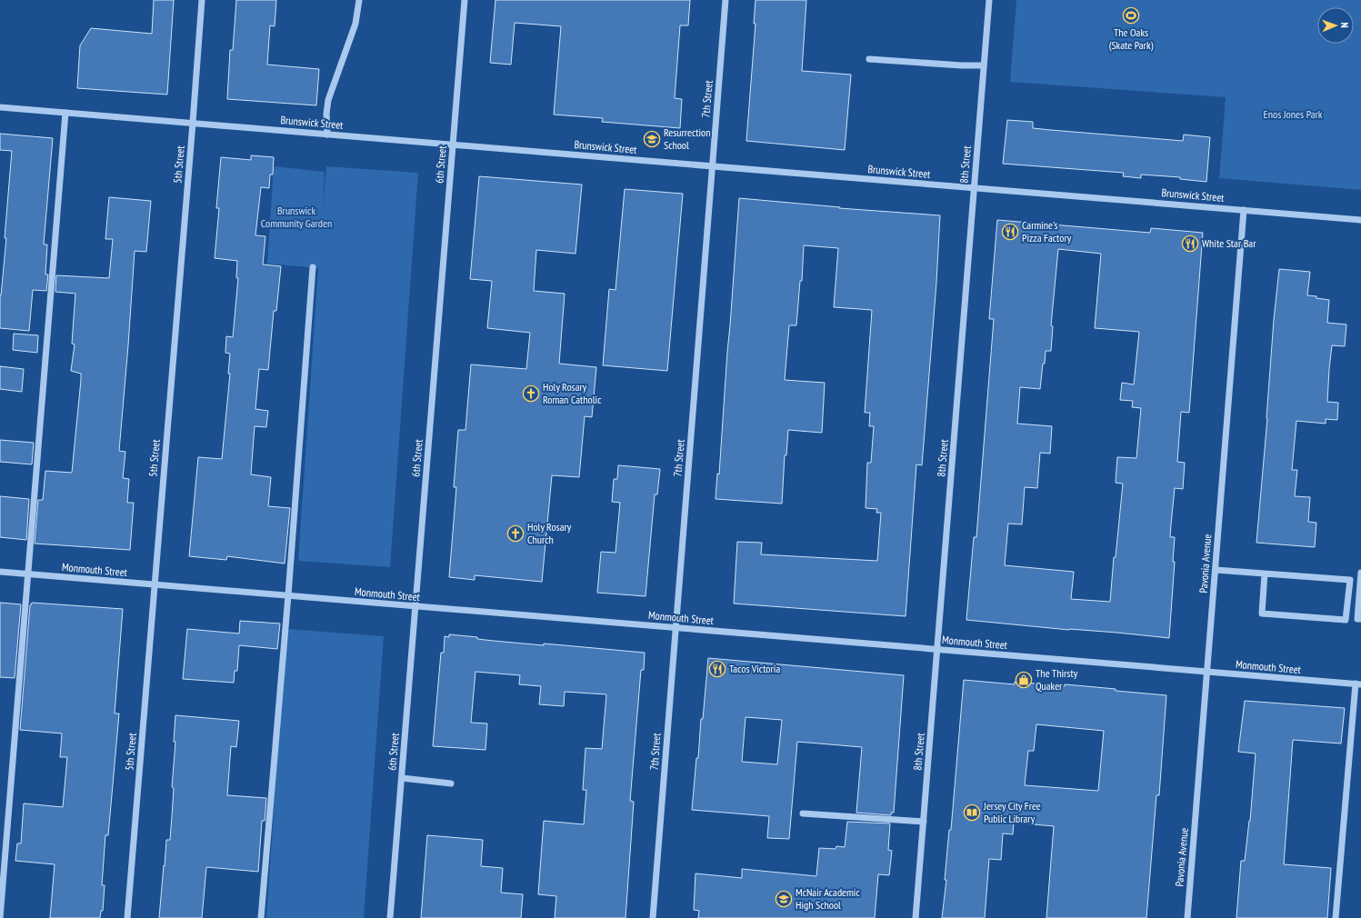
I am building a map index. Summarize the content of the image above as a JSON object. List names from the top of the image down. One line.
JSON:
{"streets":{"street":["7th Street","Brunswick Street","5th Street","6th Street","8th Street","Pavonia Avenue","Monmouth Street"]},"crossings":[["7th Street","Brunswick Street"],["7th Street","Monmouth Street"],["Brunswick Street","5th Street"],["Brunswick Street","6th Street"],["Brunswick Street","8th Street"],["Brunswick Street","Pavonia Avenue"],["5th Street","Monmouth Street"],["6th Street","Monmouth Street"],["8th Street","Monmouth Street"],["Pavonia Avenue","Monmouth Street"]],"parks":["Enos Jones Park","Brunswick Community Garden"],"places":{"sports":["The Oaks (Skate Park)"],"school or university":["Resurrection School","McNair Academic High School"],"restaurant":["Carmine's Pizza Factory","White Star Bar","Tacos Victoria"],"church":["Holy Rosary Roman Catholic","Holy Rosary Church"],"shop":["The Thirsty Quaker"],"library":["Jersey City Free Public Library"]},"north":"right"}
